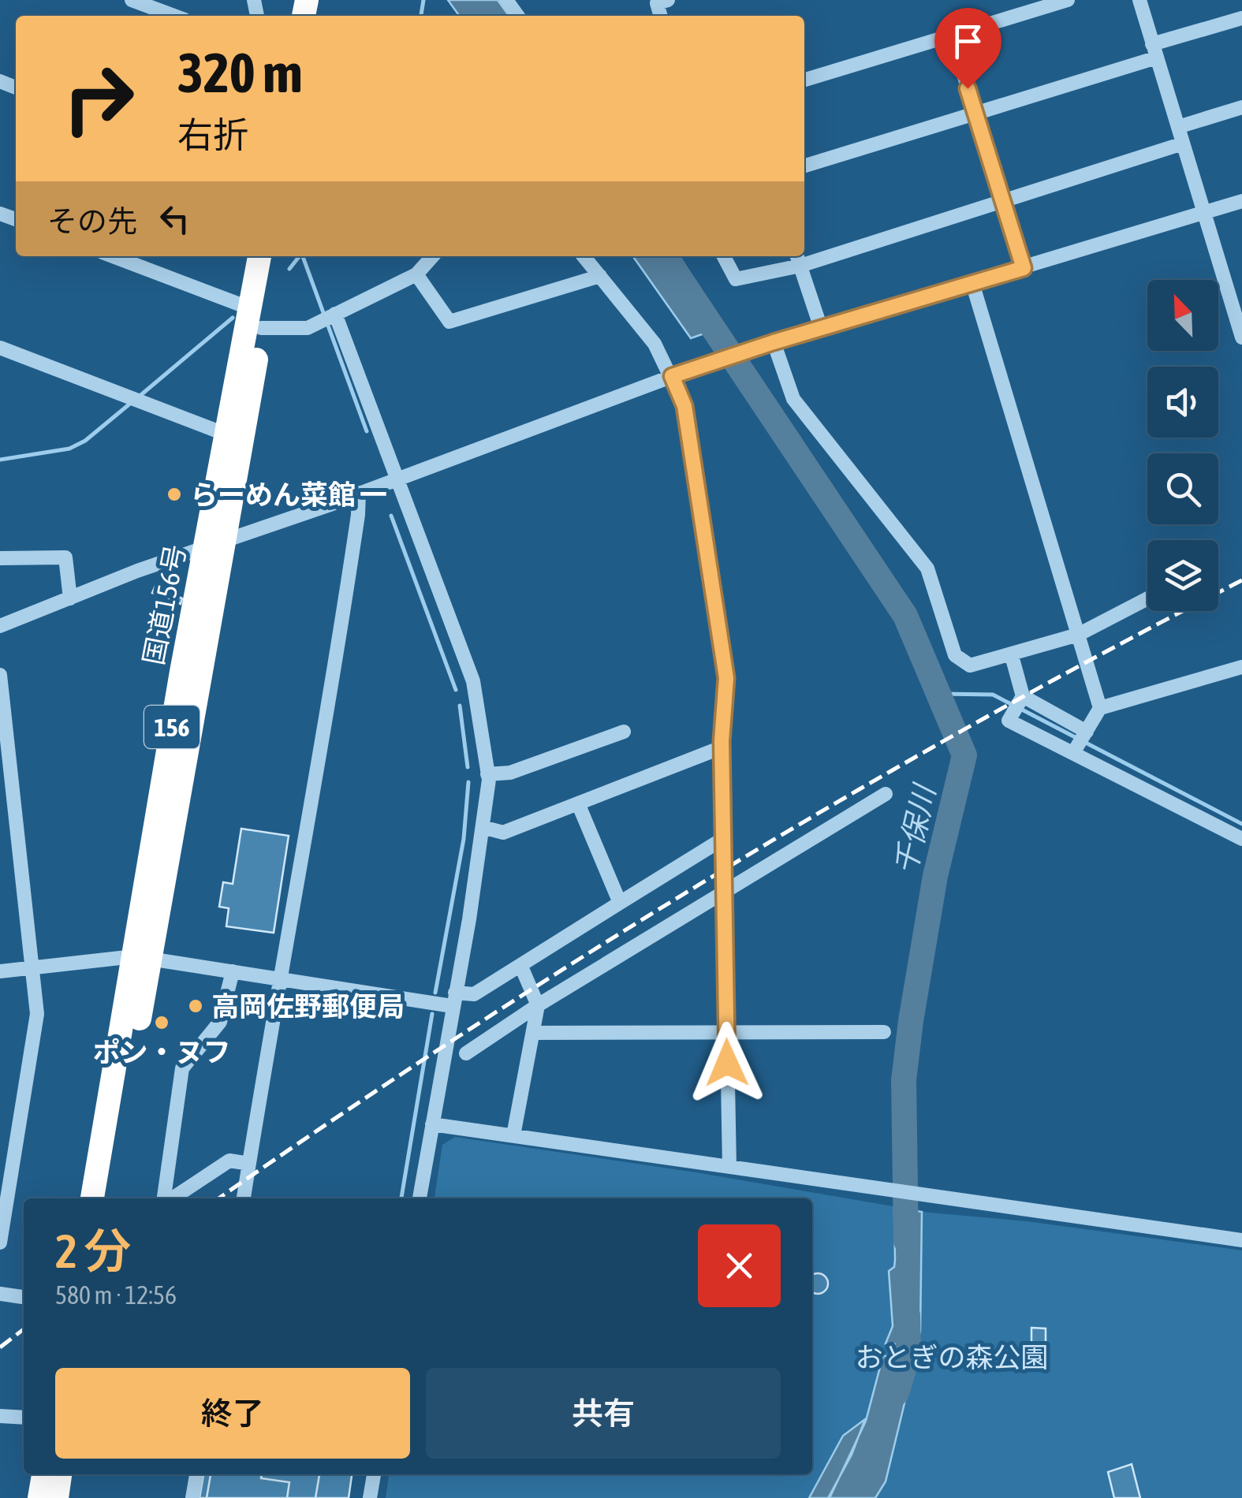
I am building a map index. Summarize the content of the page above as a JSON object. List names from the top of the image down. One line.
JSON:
{"streets":{"highway":["国道156号","156"]},"water":["千保川"],"parks":["おとぎの森公園"],"places":["らーめん菜館 一","高岡佐野郵便局","ポン・ヌフ"],"north":"top left","page":{"turn":["320 m","右折"],"then":"その先","heading":["2 分","580 m · 12:56"],"buttons":["終了","共有"]}}
